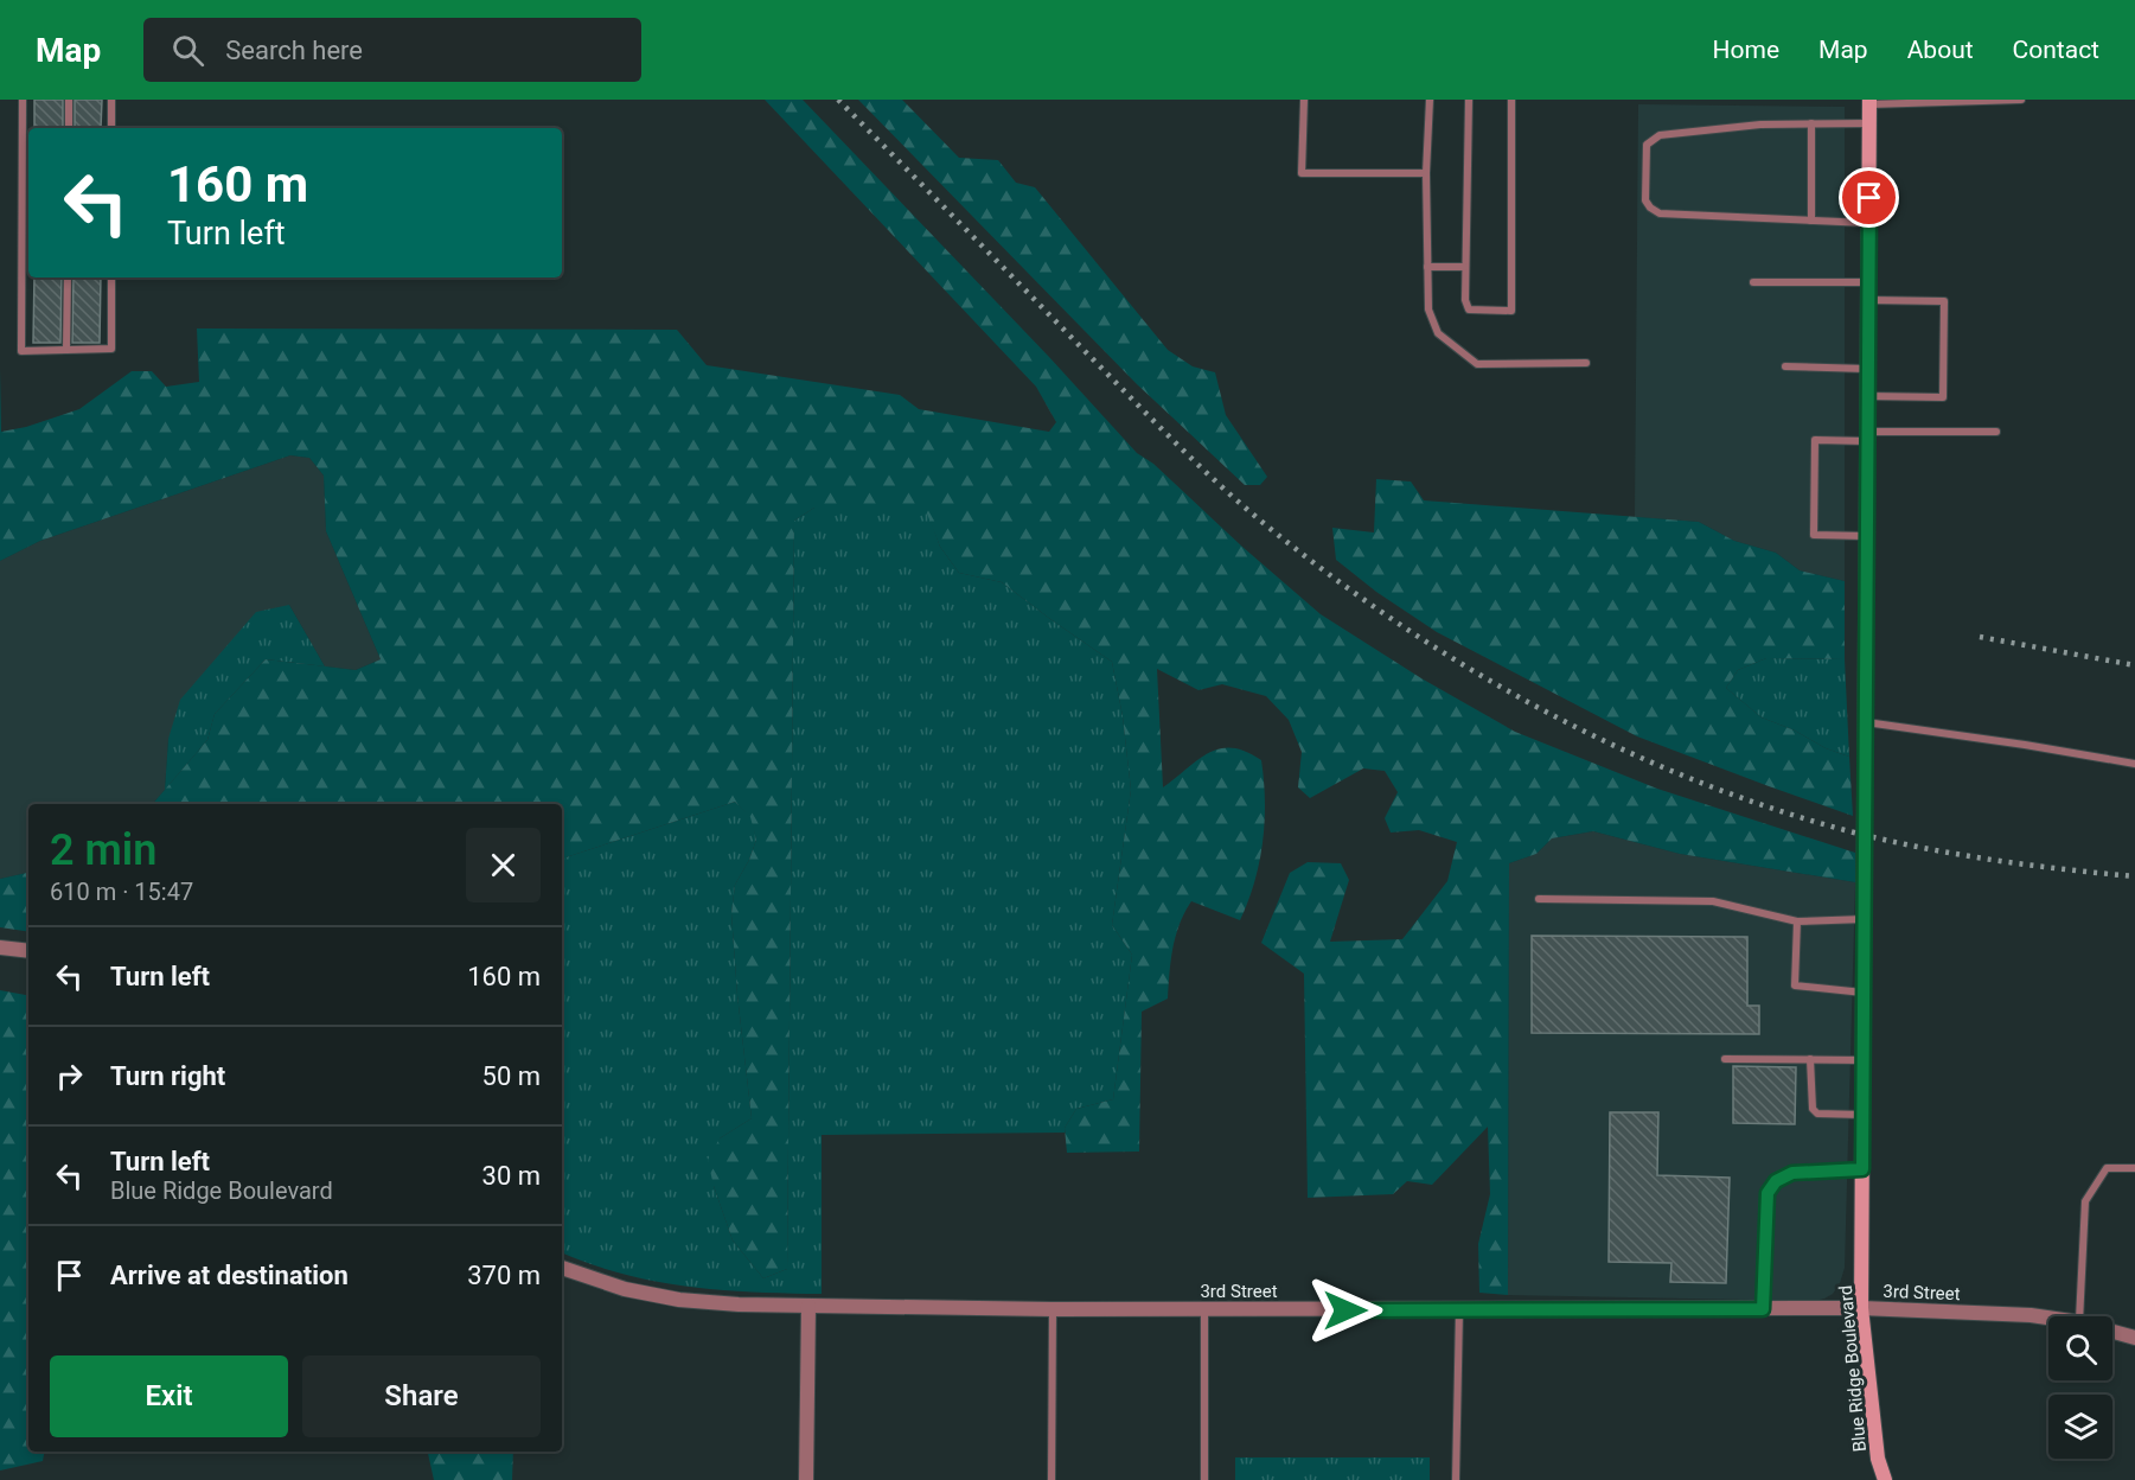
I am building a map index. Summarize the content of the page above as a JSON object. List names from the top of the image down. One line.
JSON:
{"streets":{"main road":["Blue Ridge Boulevard"],"street":["3rd Street"]},"crossings":[["3rd Street","Blue Ridge Boulevard"]],"page":{"header":"Map","search":"Search here","nav":["Home","Map","About","Contact"],"turn":["160 m","Turn left"],"heading":["2 min","610 m · 15:47"],"list":[{"name":"Turn left","value":"160 m"},{"name":"Turn right","value":"50 m"},{"name":"Turn left","note":"Blue Ridge Boulevard","value":"30 m"},{"name":"Arrive at destination","value":"370 m"}],"buttons":["Exit","Share"]}}
